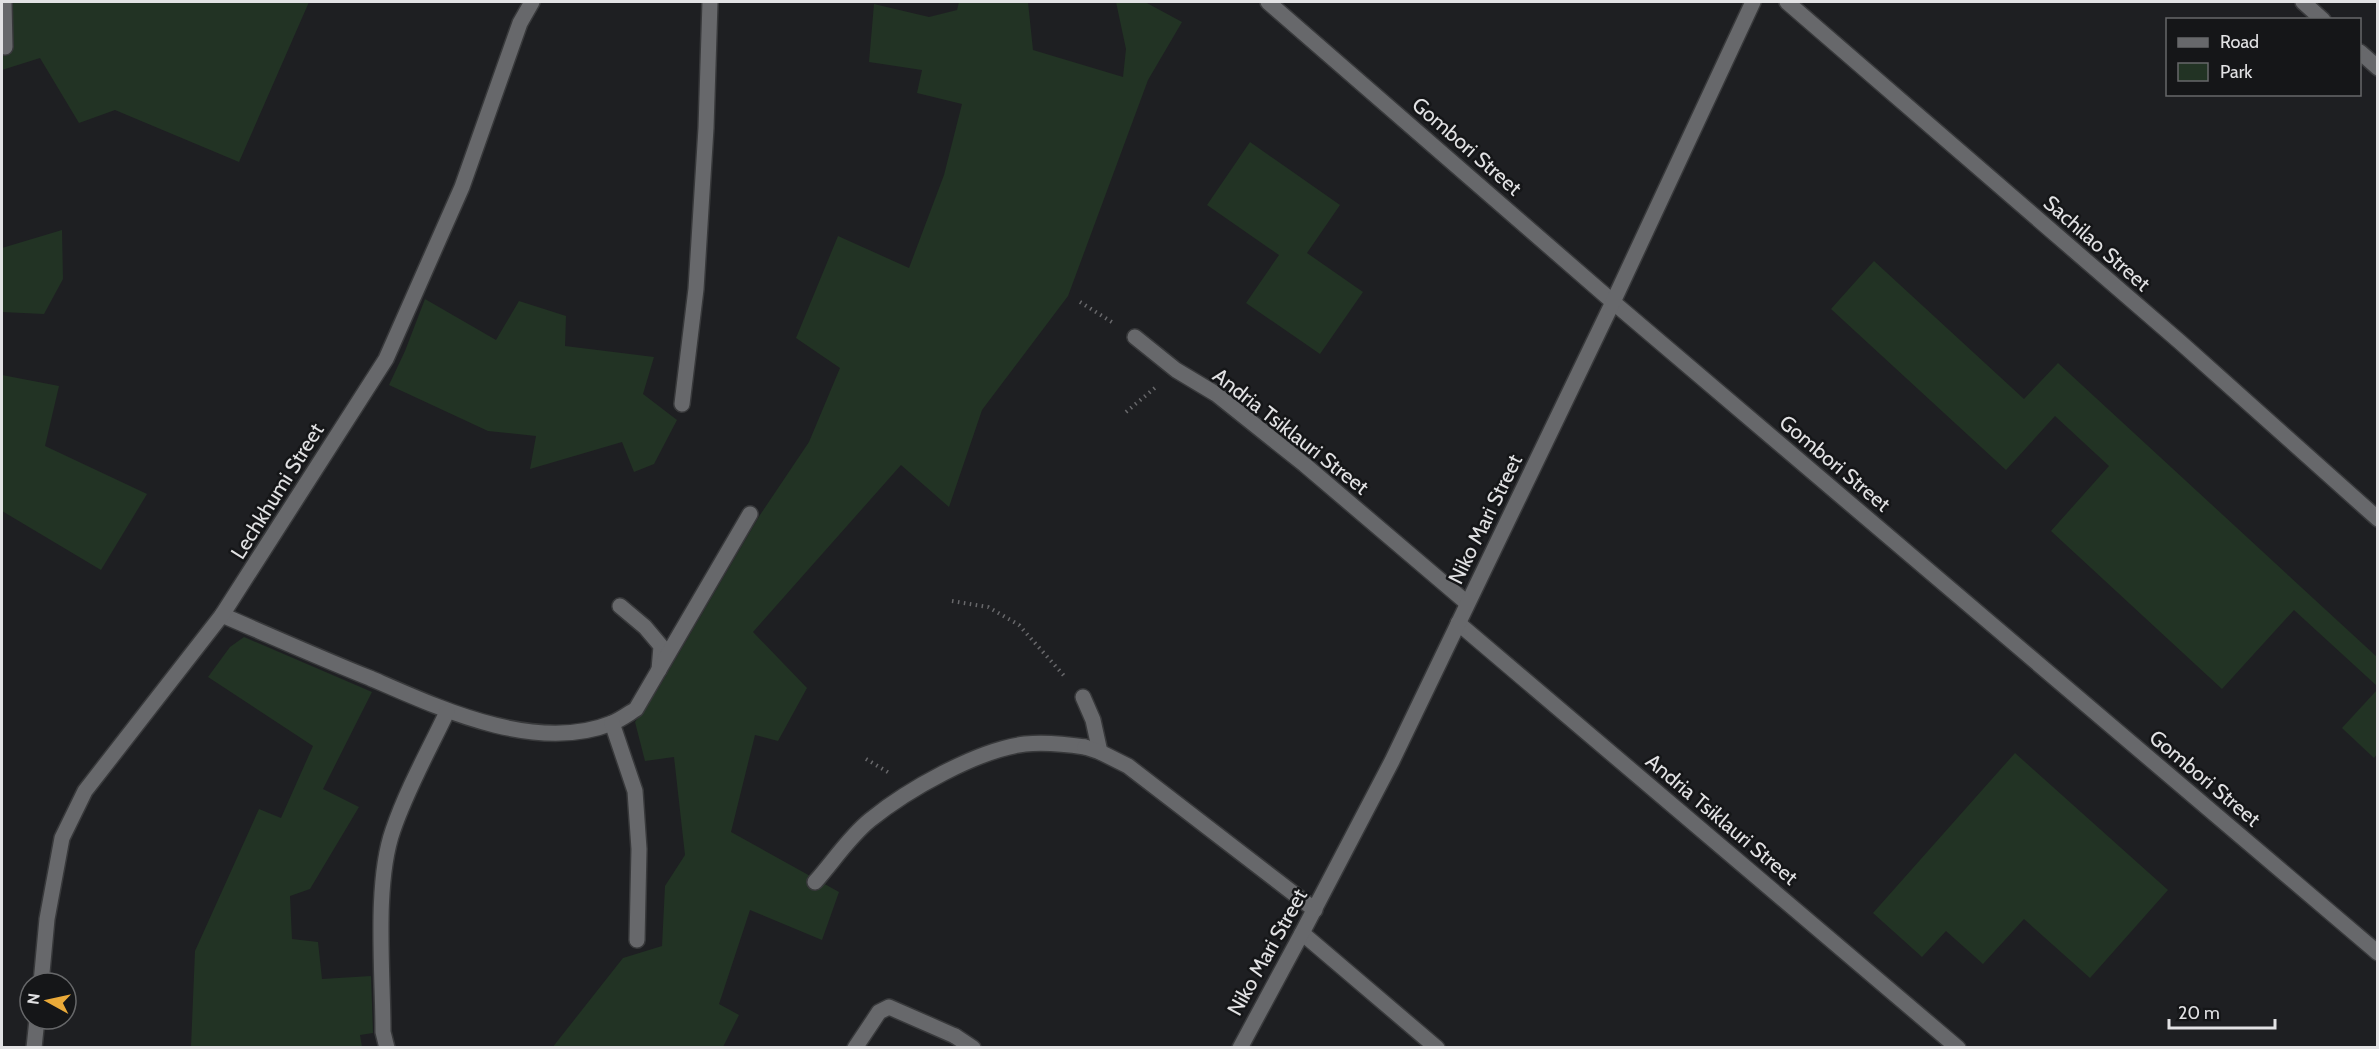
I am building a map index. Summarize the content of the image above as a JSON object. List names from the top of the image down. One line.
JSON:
{"streets":{"street":["Gombori Street","Sachilao Street","Andria Tsiklauri Street","Lechkhumi Street","Niko Mari Street"]},"crossings":[["Gombori Street","Niko Mari Street"],["Andria Tsiklauri Street","Niko Mari Street"]],"legend":["Road","Park"],"scale_bar":"20 m","north":"left"}
